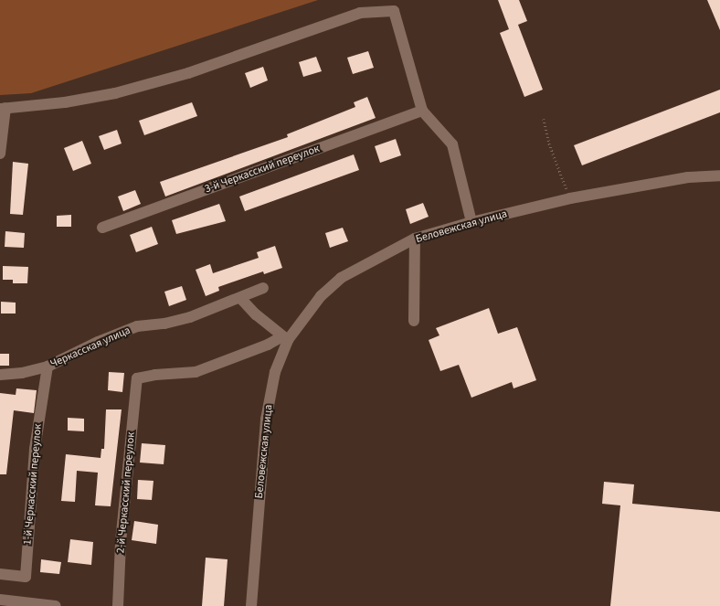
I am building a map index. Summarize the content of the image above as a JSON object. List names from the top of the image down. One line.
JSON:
{"streets":{"street":["3-й Черкасский переулок","Беловежская улица","Черкасская улица","1-й Черкасский переулок","2-й Черкасский переулок"]},"crossings":[["Беловежская улица","2-й Черкасский переулок"],["Черкасская улица","1-й Черкасский переулок"]]}
